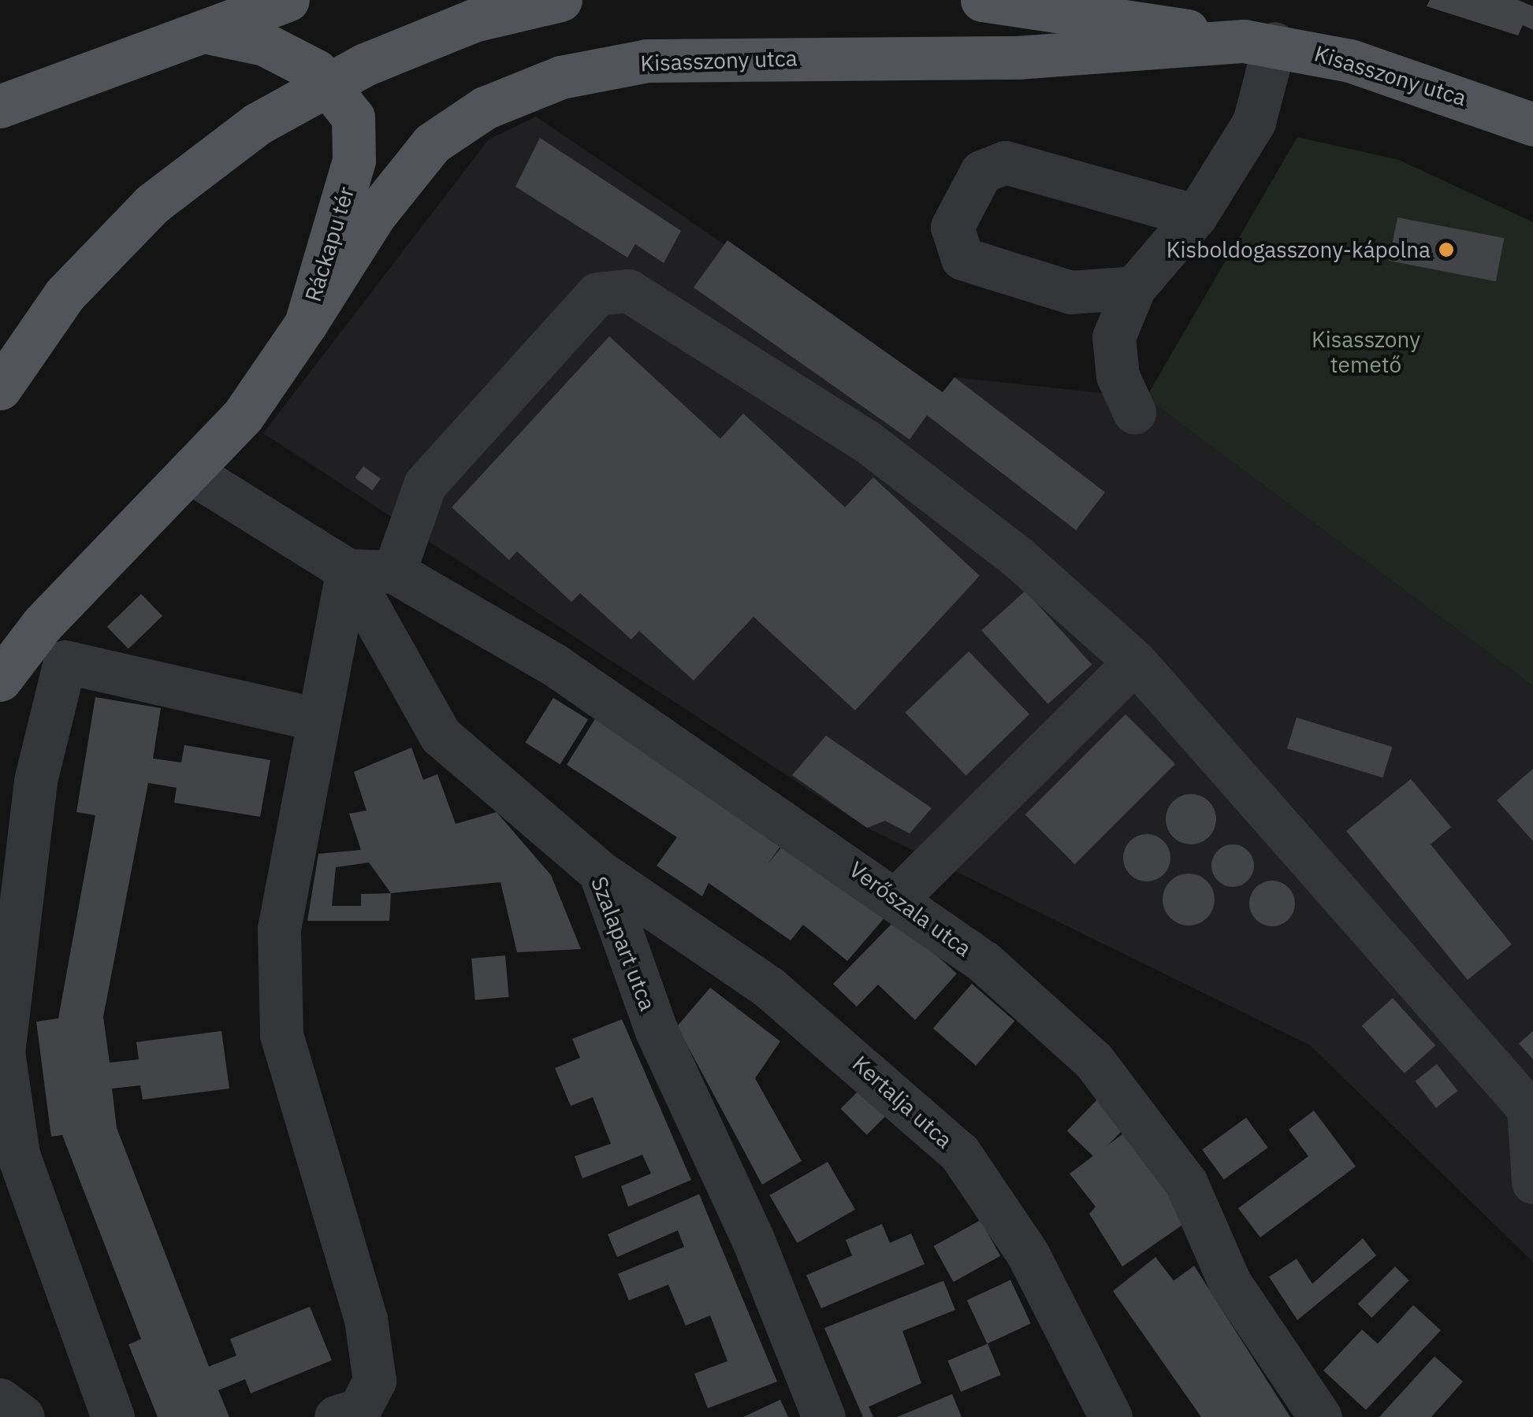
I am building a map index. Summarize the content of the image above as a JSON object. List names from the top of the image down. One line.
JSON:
{"streets":{"main road":["Kisasszony utca","Ráckapu tér"],"street":["Verőszala utca","Szalapart utca","Kertalja utca"]},"crossings":[["Kisasszony utca","Ráckapu tér"],["Ráckapu tér","Szalapart utca"],["Verőszala utca","Szalapart utca"],["Szalapart utca","Kertalja utca"]],"parks":["Kisasszony temető"],"places":["Kisboldogasszony-kápolna"]}
